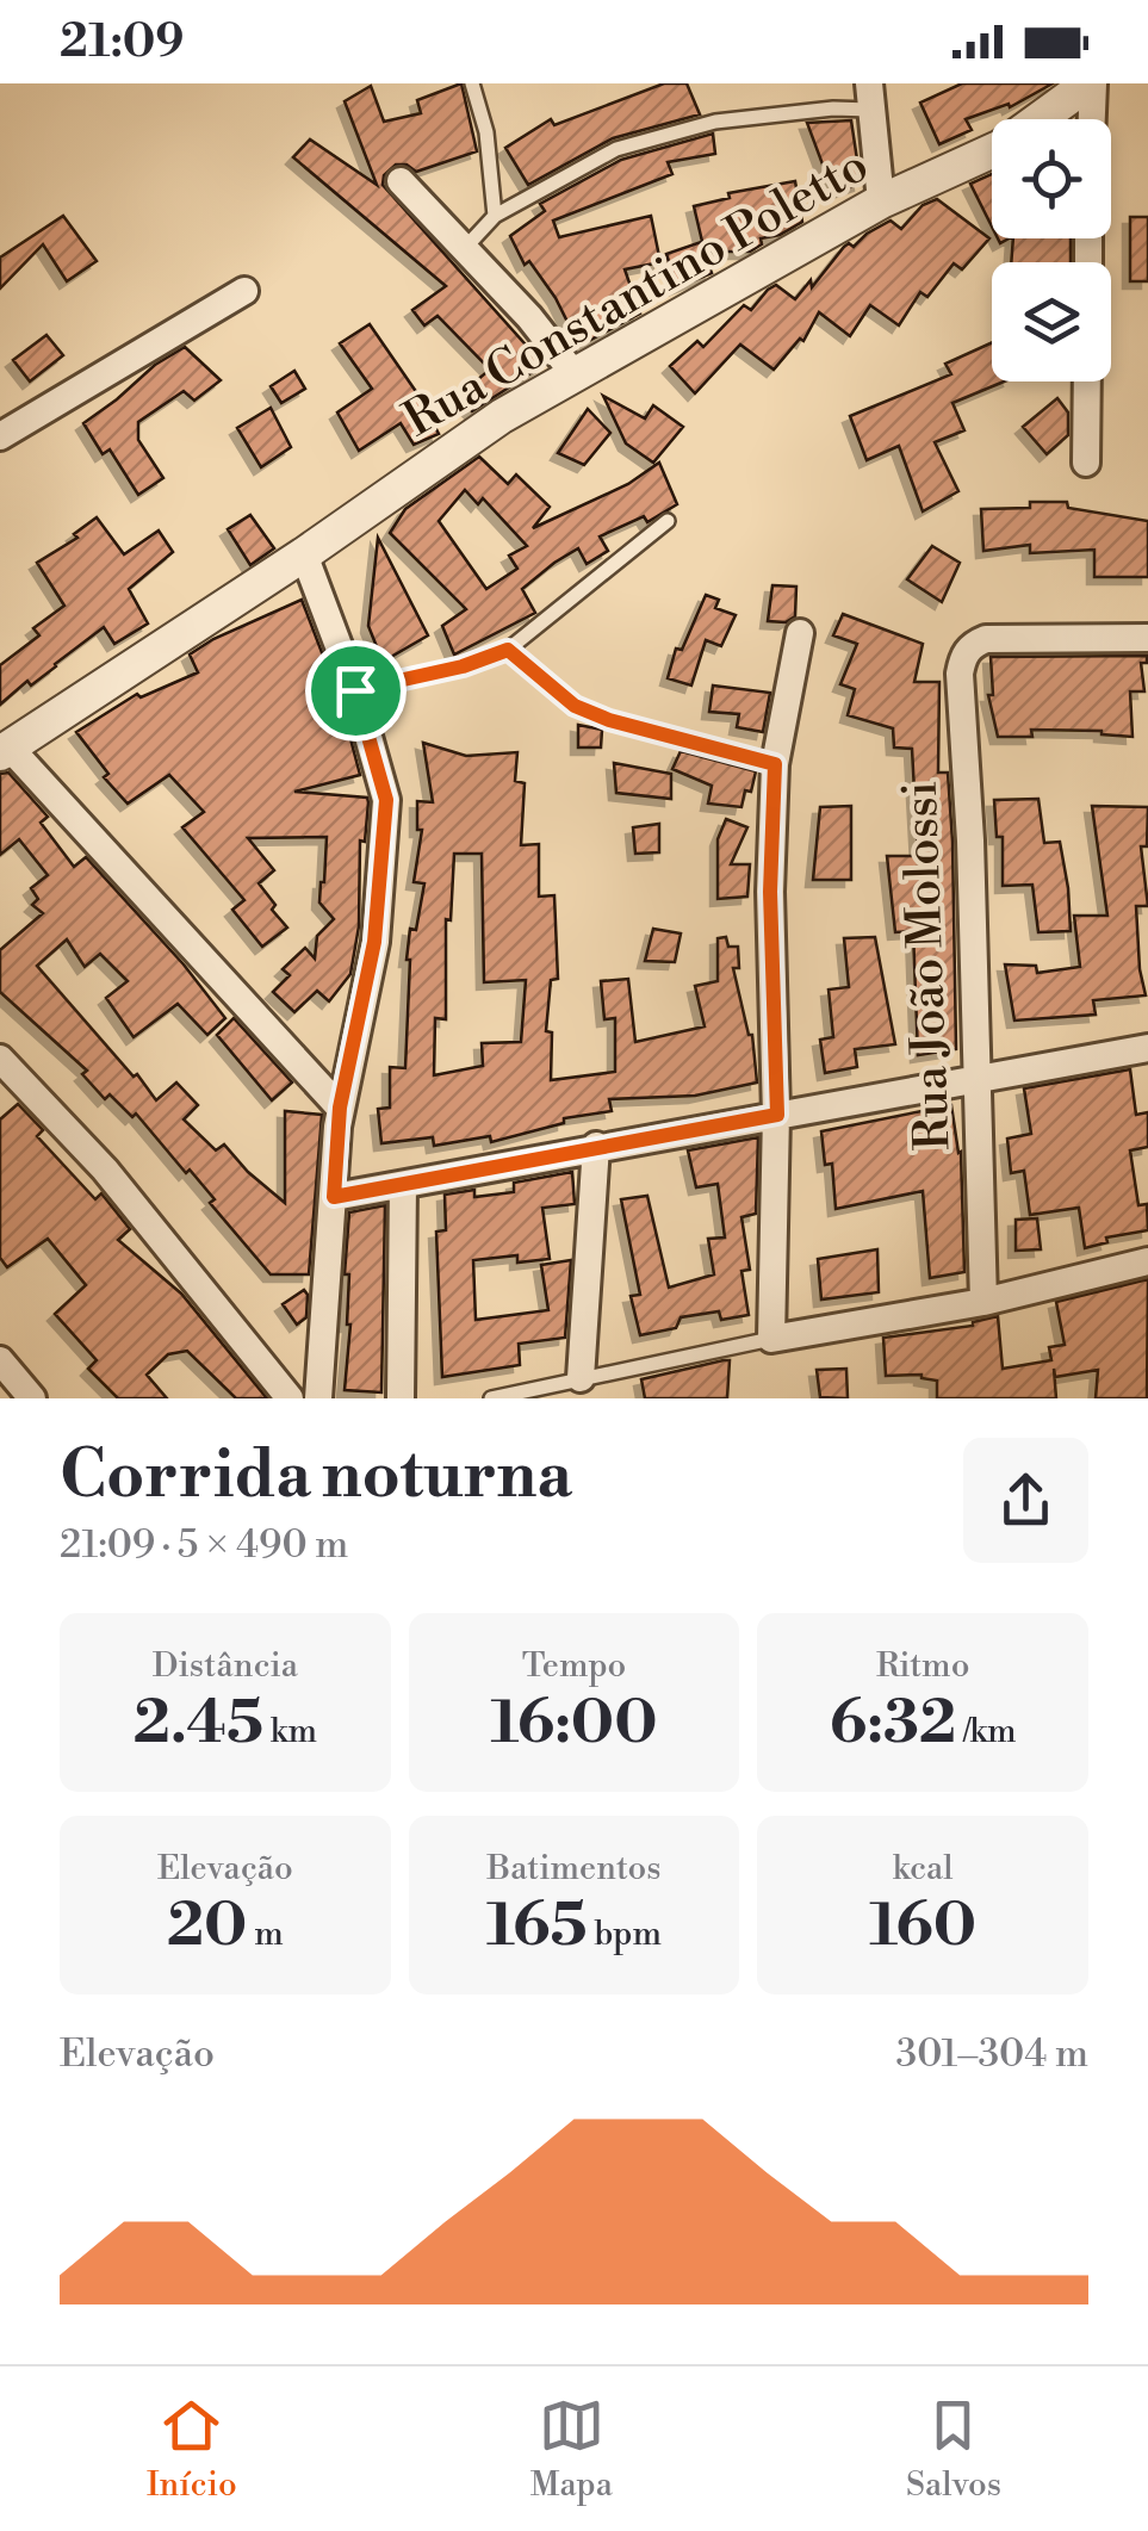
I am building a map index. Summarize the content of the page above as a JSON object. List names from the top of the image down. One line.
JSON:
{"streets":{"street":["Rua Constantino Poletto","Rua João Molossi"]},"page":{"status":"21:09","heading":["Corrida noturna","21:09 · 5 × 490 m"],"stats":[["Distância","2.45 km"],["Tempo","16:00"],["Ritmo","6:32 /km"],["Elevação","20 m"],["Batimentos","165 bpm"],["kcal","160"]],"chart":["Elevação","301–304 m"],"tabs":["Início","Mapa","Salvos"]}}
